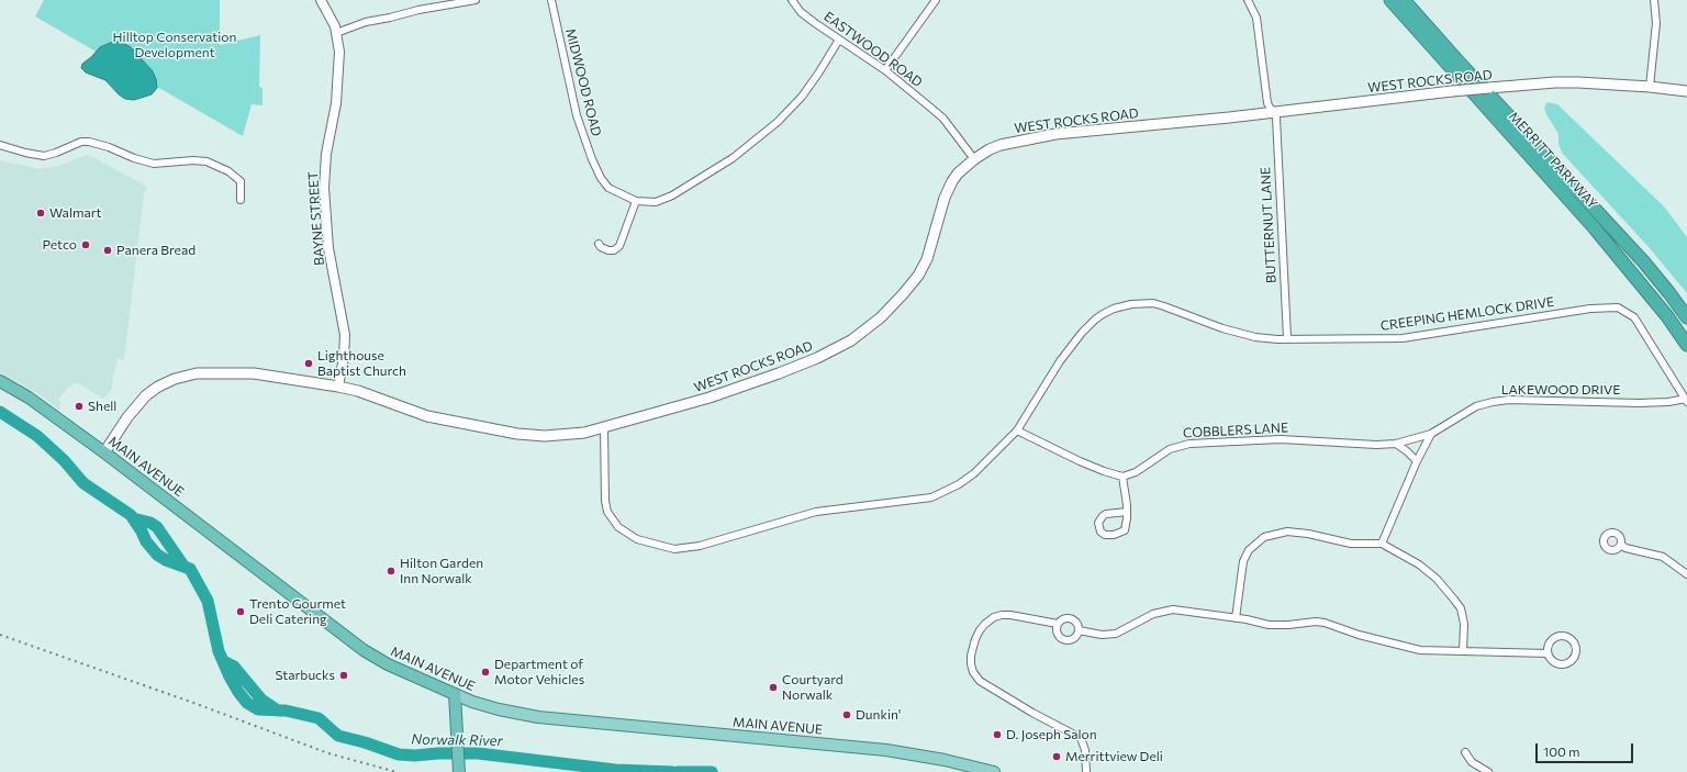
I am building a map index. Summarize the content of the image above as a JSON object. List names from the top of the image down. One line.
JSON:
{"streets":{"highway":["MERRITT PARKWAY","MAIN AVENUE"],"main road":["WEST ROCKS ROAD"],"street":["EASTWOOD ROAD","MIDWOOD ROAD","BAYNE STREET","BUTTERNUT LANE","CREEPING HEMLOCK DRIVE","LAKEWOOD DRIVE","COBBLERS LANE"]},"crossings":[["EASTWOOD ROAD","WEST ROCKS ROAD"],["WEST ROCKS ROAD","BAYNE STREET"],["WEST ROCKS ROAD","BUTTERNUT LANE"],["WEST ROCKS ROAD","CREEPING HEMLOCK DRIVE"],["WEST ROCKS ROAD","MAIN AVENUE"],["BUTTERNUT LANE","CREEPING HEMLOCK DRIVE"],["CREEPING HEMLOCK DRIVE","LAKEWOOD DRIVE"],["LAKEWOOD DRIVE","COBBLERS LANE"]],"water":["Norwalk River"],"parks":["Hilltop Conservation Development"],"places":["Walmart","Petco","Panera Bread","Lighthouse Baptist Church","Shell","Hilton Garden Inn Norwalk","Trento Gourmet Deli Catering","Department of Motor Vehicles","Starbucks","Courtyard Norwalk","Dunkin'","D. Joseph Salon","Merrittview Deli"],"scale_bar":"100 m"}
